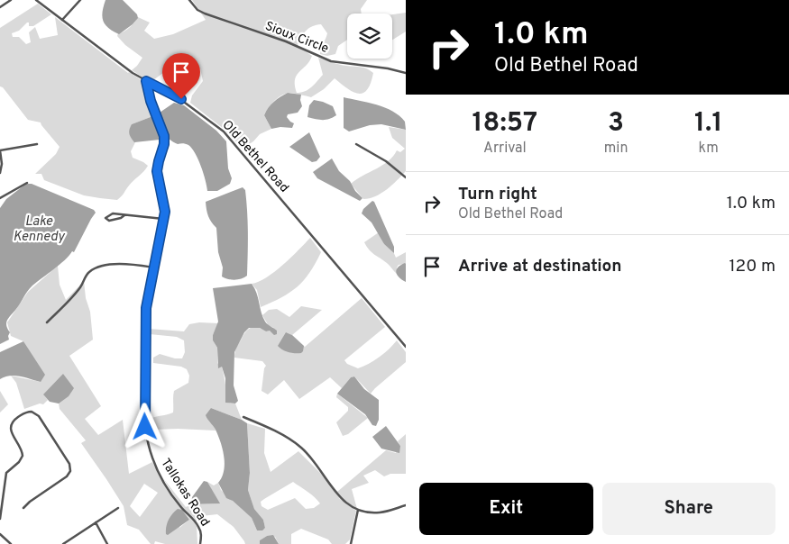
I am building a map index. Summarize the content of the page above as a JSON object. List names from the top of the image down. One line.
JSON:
{"streets":{"street":["Sioux Circle","Old Bethel Road","Tallokas Road"]},"crossings":[["Old Bethel Road","Tallokas Road"]],"water":["Lake Kennedy"],"page":{"turn":["1.0 km","Old Bethel Road"],"eta":["18:57","Arrival","3","min","1.1","km"],"list":[{"name":"Turn right","note":"Old Bethel Road","value":"1.0 km"},{"name":"Arrive at destination","value":"120 m"}],"buttons":["Exit","Share"]}}
